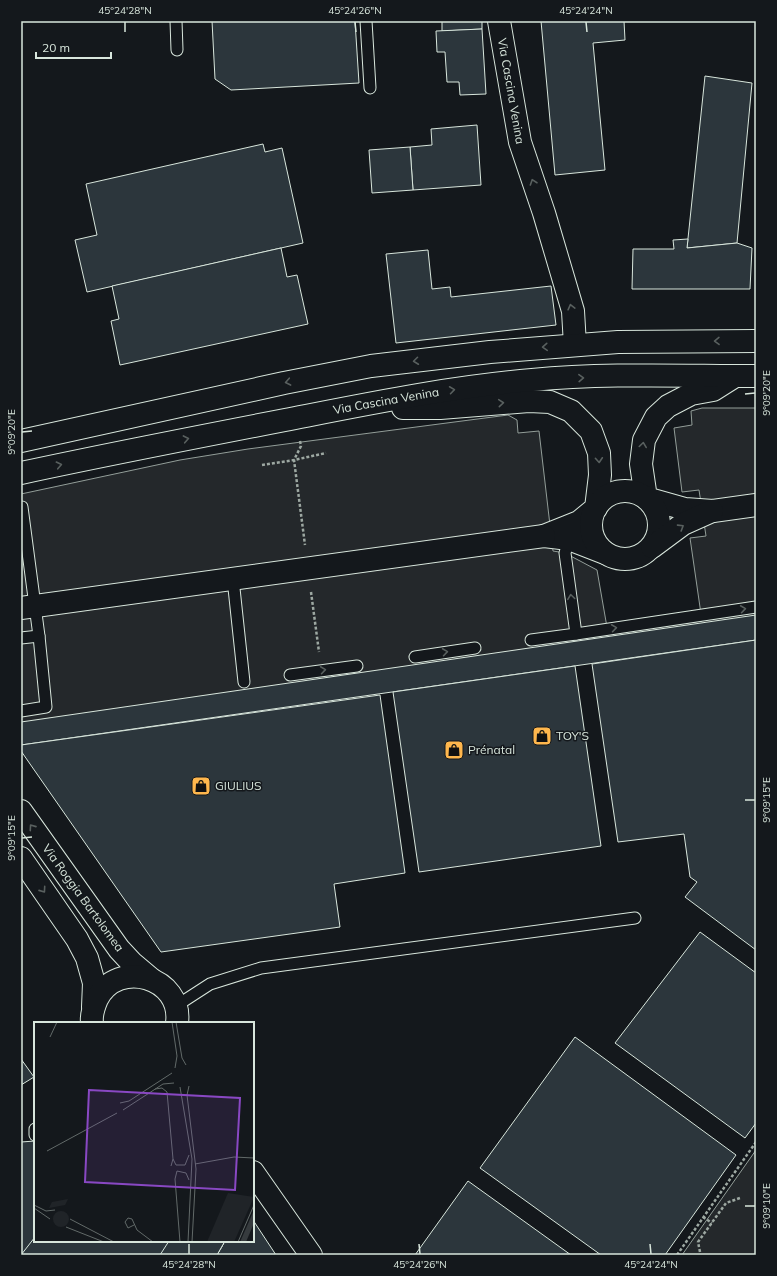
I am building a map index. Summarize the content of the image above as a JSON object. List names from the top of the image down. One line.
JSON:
{"streets":{"street":["Via Cascina Venina","Via Roggia Bartolomea"]},"places":{"shop":["TOY'S","Prénatal","GIULIUS"]},"scale_bar":"20 m","coordinates":["45°24'28\"N","45°24'26\"N","45°24'24\"N","9°09'20\"E","9°09'15\"E","9°09'10\"E"]}
